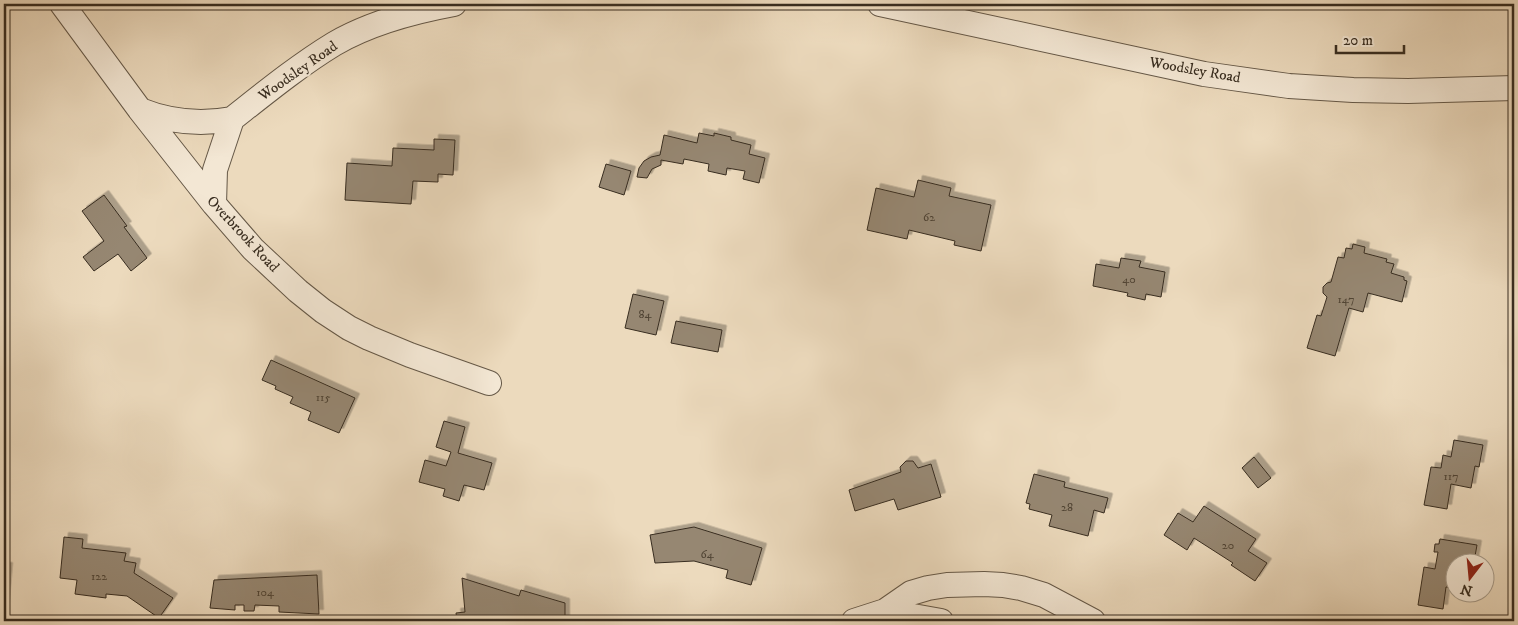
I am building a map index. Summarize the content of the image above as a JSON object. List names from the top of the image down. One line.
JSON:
{"streets":{"street":["Woodsley Road","Overbrook Road"]},"house_numbers":["62","40","147","84","115","117","28","20","64","122","104"],"scale_bar":"20 m","north":"bottom"}
